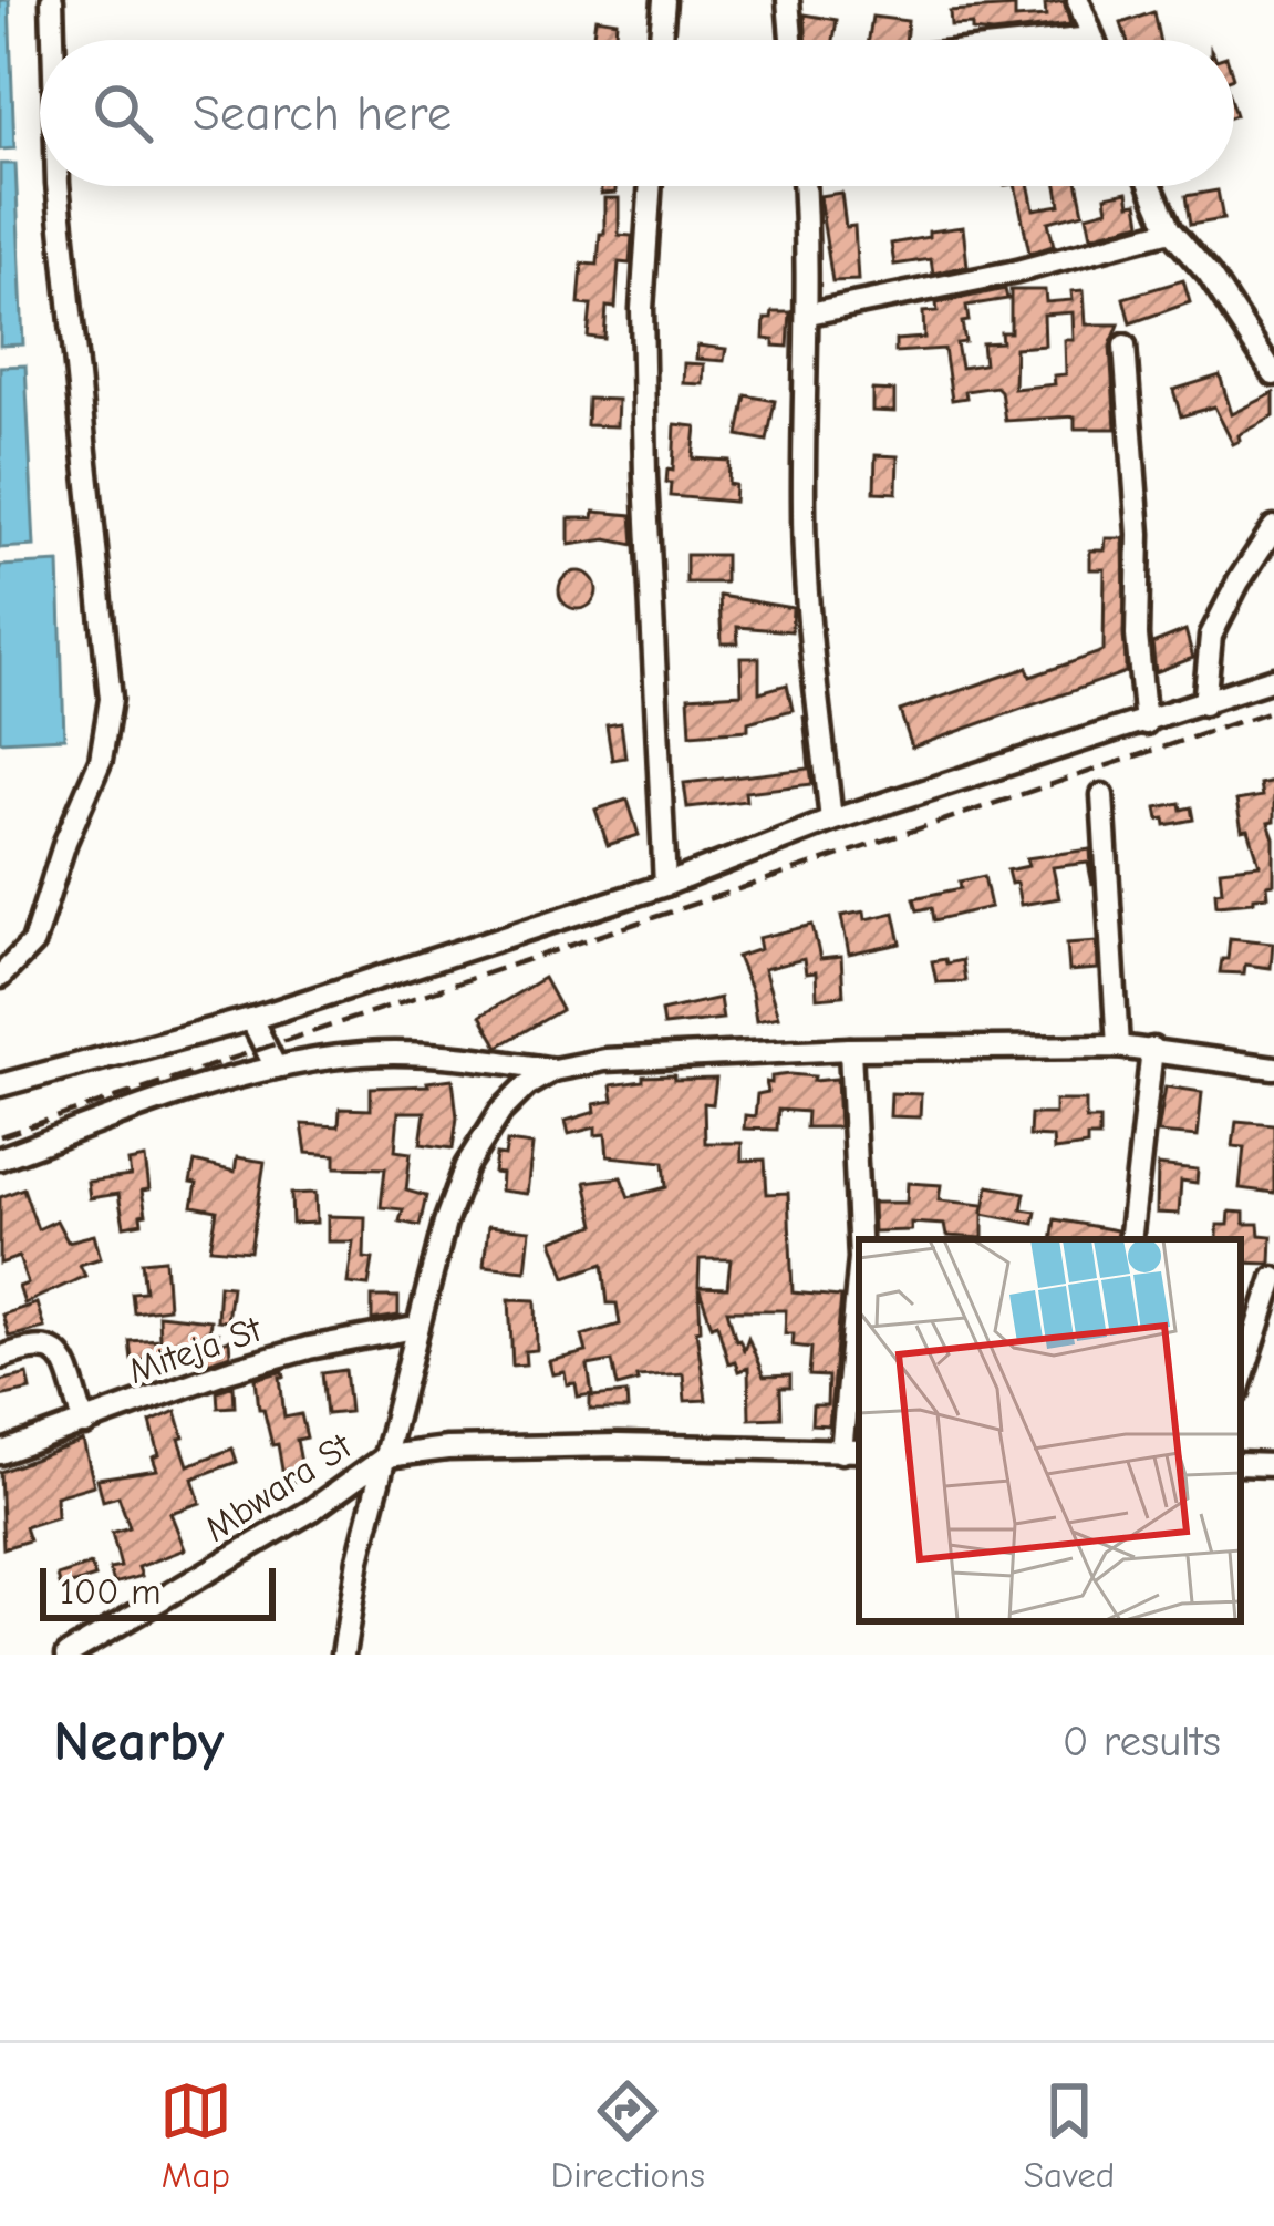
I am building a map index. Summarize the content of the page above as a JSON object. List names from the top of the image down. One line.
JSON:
{"streets":{"street":["Miteja St","Mbwara St"]},"scale_bar":"100 m","page":{"search":"Search here","scale":"100 m","heading":["Nearby","0 results"],"nav":["Map","Directions","Saved"]}}
